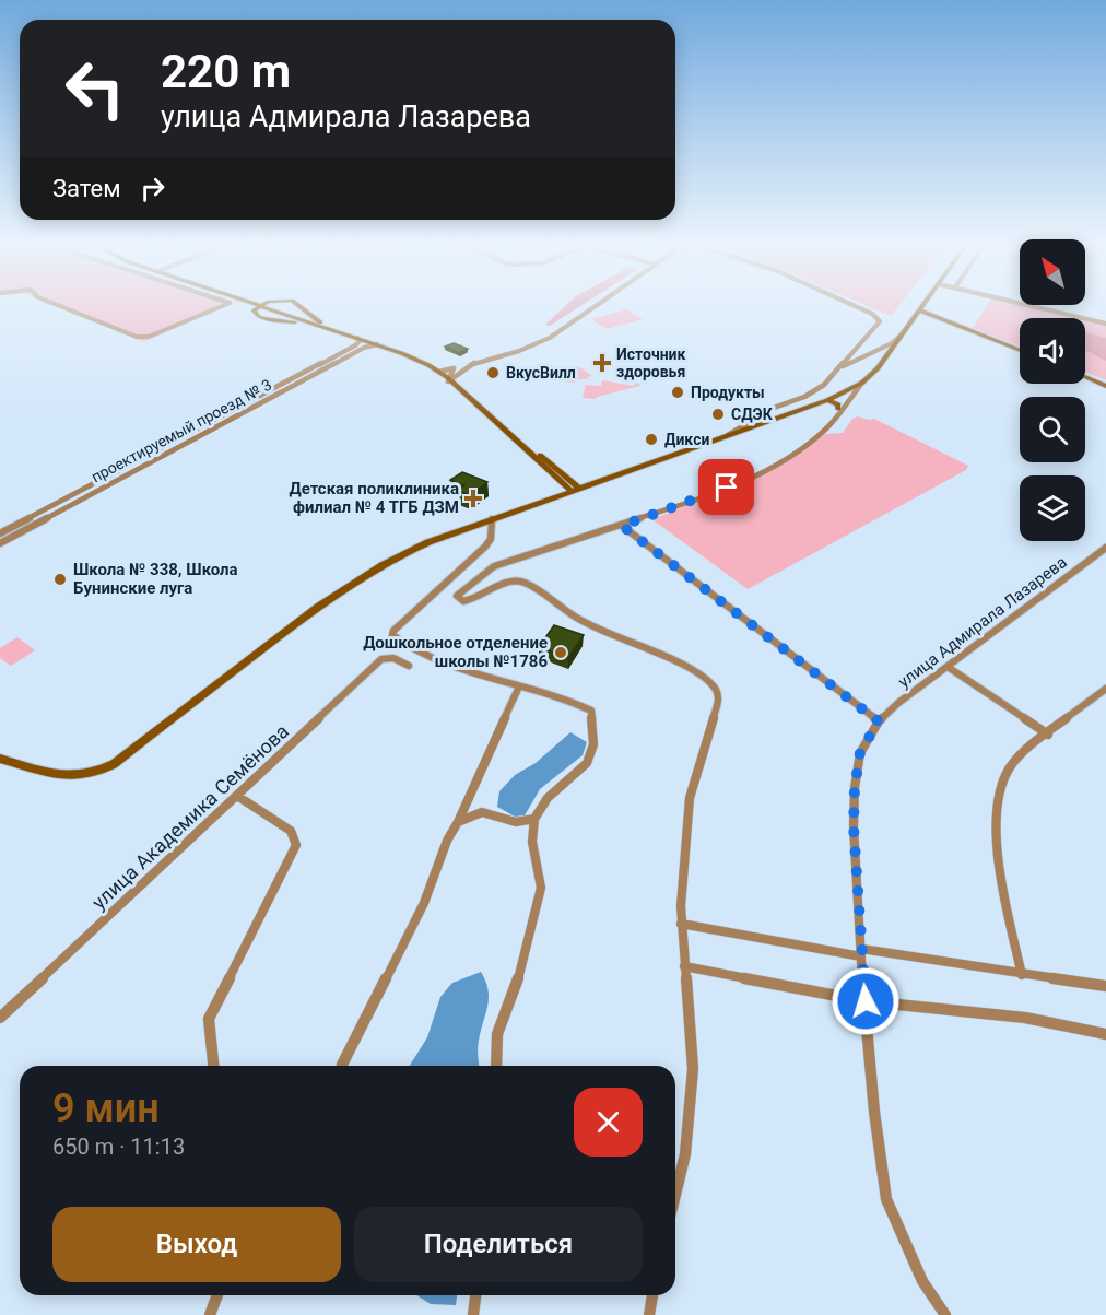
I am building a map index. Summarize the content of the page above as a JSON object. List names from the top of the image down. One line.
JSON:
{"streets":{"street":["проектируемый проезд № 3","улица Адмирала Лазарева","улица Академика Семёнова"]},"places":{"health":["Источник здоровья","Детская поликлиника филиал № 4 ТГБ ДЗМ"],"other":["ВкусВилл","Продукты","СДЭК","Дикси","Школа № 338, Школа Бунинские луга","Дошкольное отделение школы №1786"]},"north":"top left","page":{"turn":["220 m","улица Адмирала Лазарева"],"then":"Затем","heading":["9 мин","650 m · 11:13"],"buttons":["Выход","Поделиться"]}}
